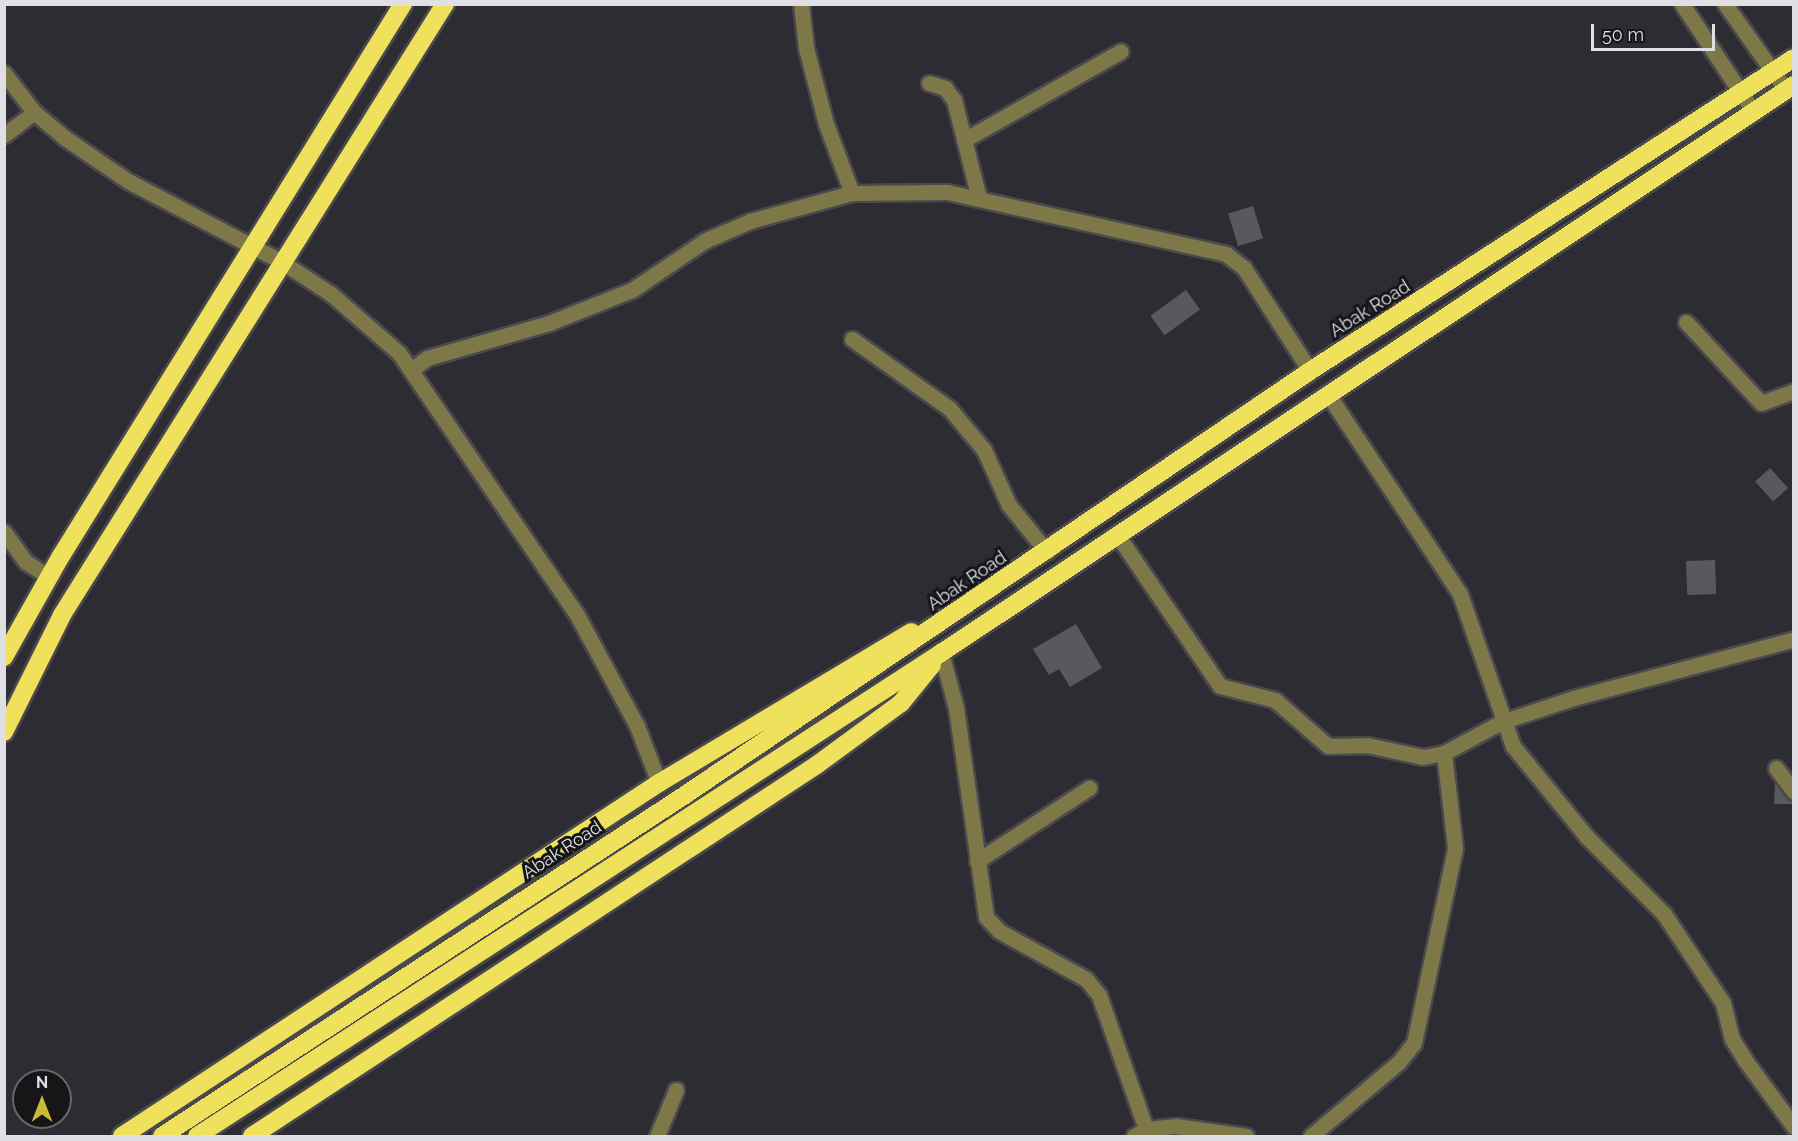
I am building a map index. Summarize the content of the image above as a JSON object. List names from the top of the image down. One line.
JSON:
{"streets":{"highway":["Abak Road"]},"scale_bar":"50 m","north":"top"}
